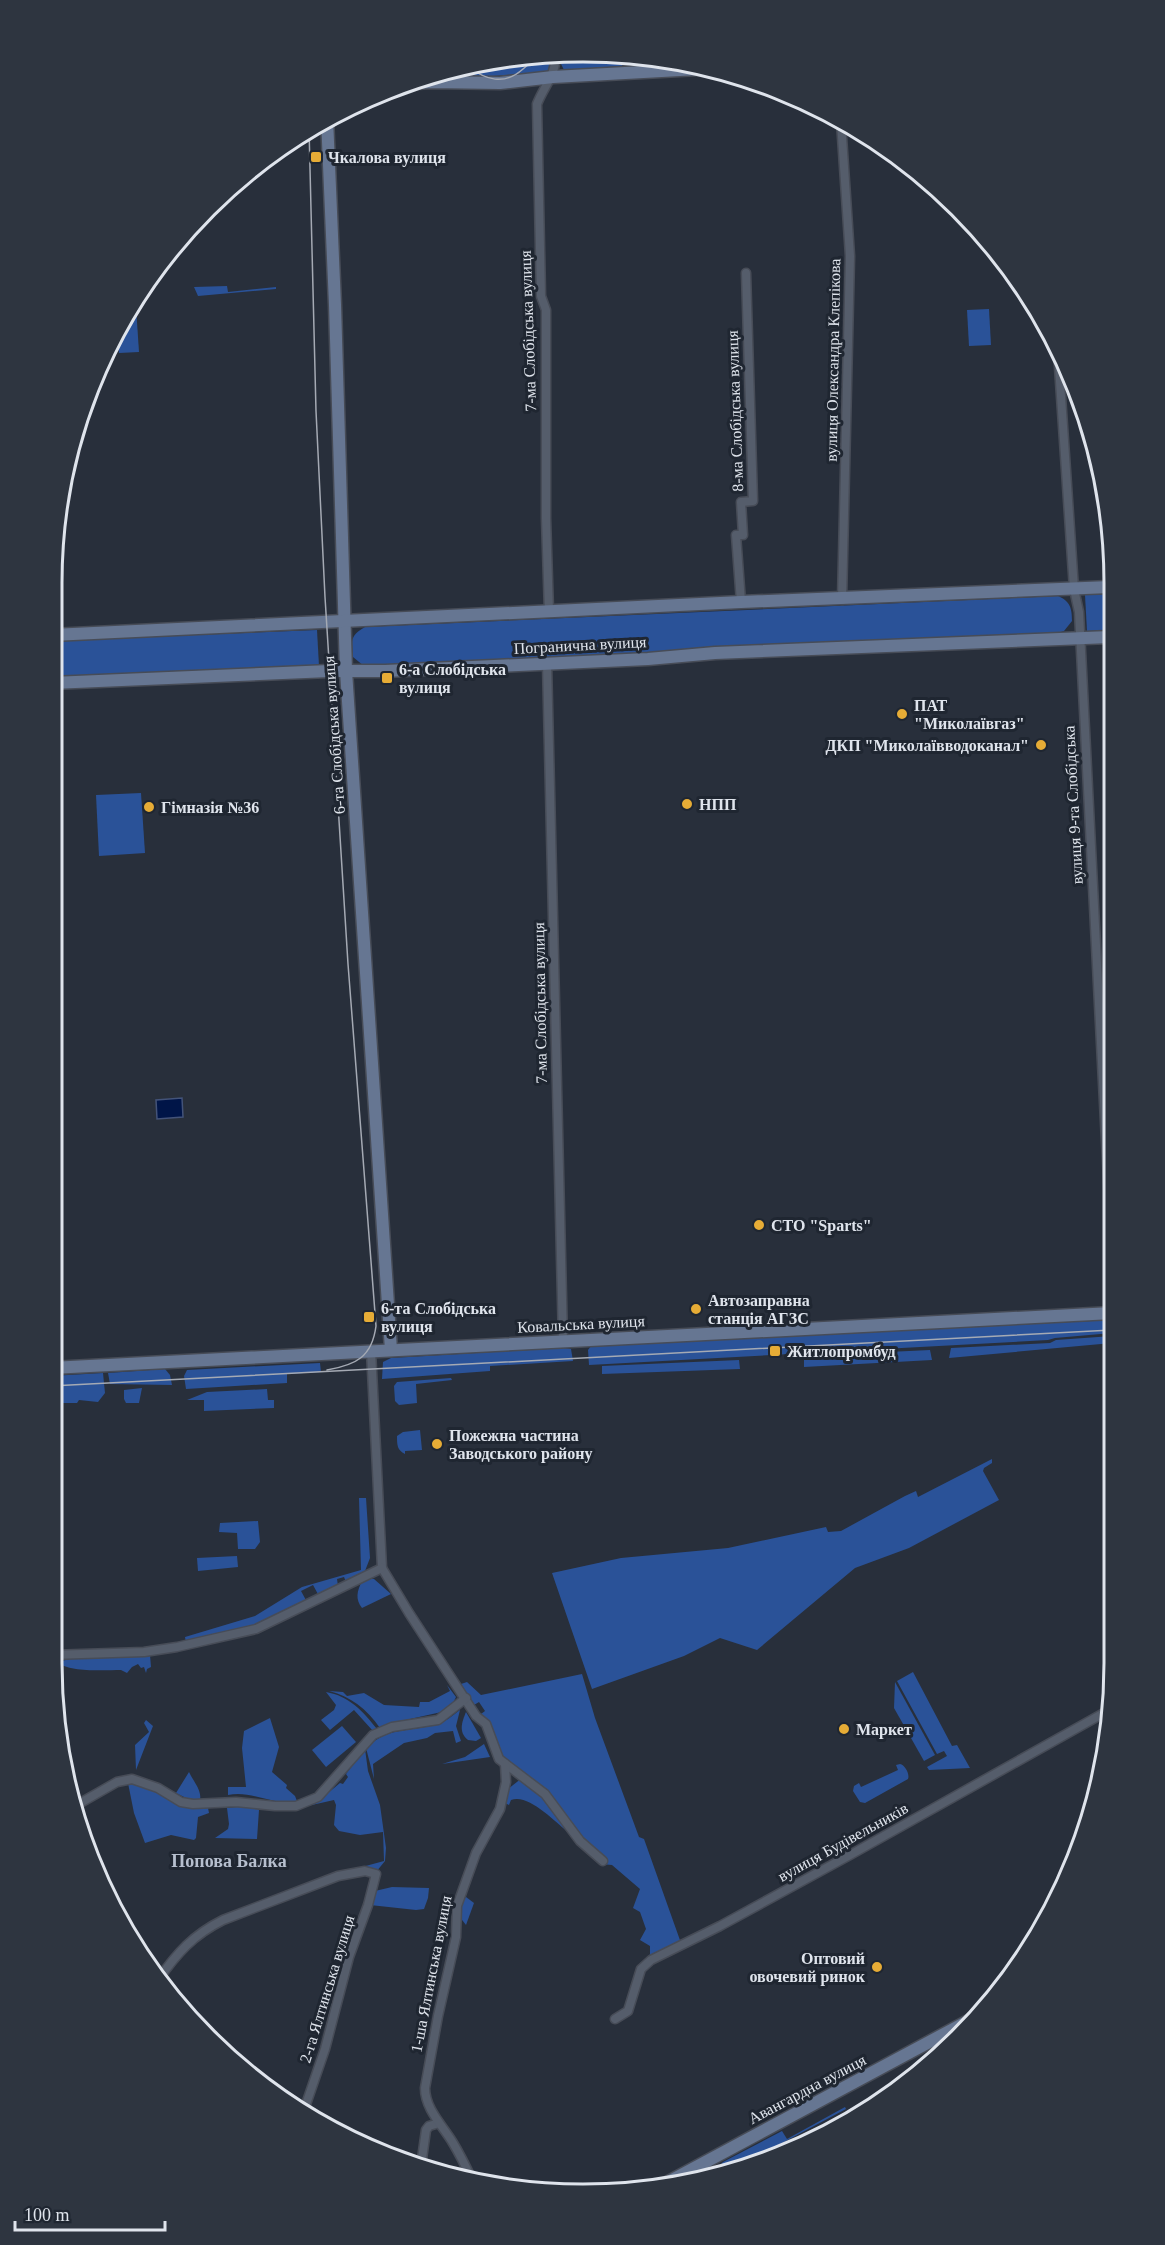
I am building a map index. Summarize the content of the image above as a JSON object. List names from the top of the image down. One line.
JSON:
{"streets":{"street":["7-ма Слобідська вулиця","вулиця Олександра Клепікова","8-ма Слобідська вулиця","Погранична вулиця","6-та Слобідська вулиця","вулиця 9-та Слобідська","Ковальська вулиця","вулиця Будівельників","1-ша Ялтинська вулиця","2-га Ялтинська вулиця","Авангардна вулиця"]},"crossings":[["7-ма Слобідська вулиця","Погранична вулиця"],["7-ма Слобідська вулиця","Ковальська вулиця"],["Погранична вулиця","6-та Слобідська вулиця"],["Погранична вулиця","вулиця 9-та Слобідська"],["6-та Слобідська вулиця","Ковальська вулиця"]],"districts":["Попова Балка"],"places":{"transit":["Чкалова вулиця","6-а Слобідська вулиця","6-та Слобідська вулиця","Житлопромбуд"],"other":["ПАТ \"Миколаївгаз\"","ДКП \"Миколаївводоканал\"","НПП","Гімназія №36","СТО \"Sparts\"","Автозаправна станція АГЗС","Пожежна частина Заводського району","Маркет","Оптовий овочевий ринок"]},"scale_bar":"100 m"}
